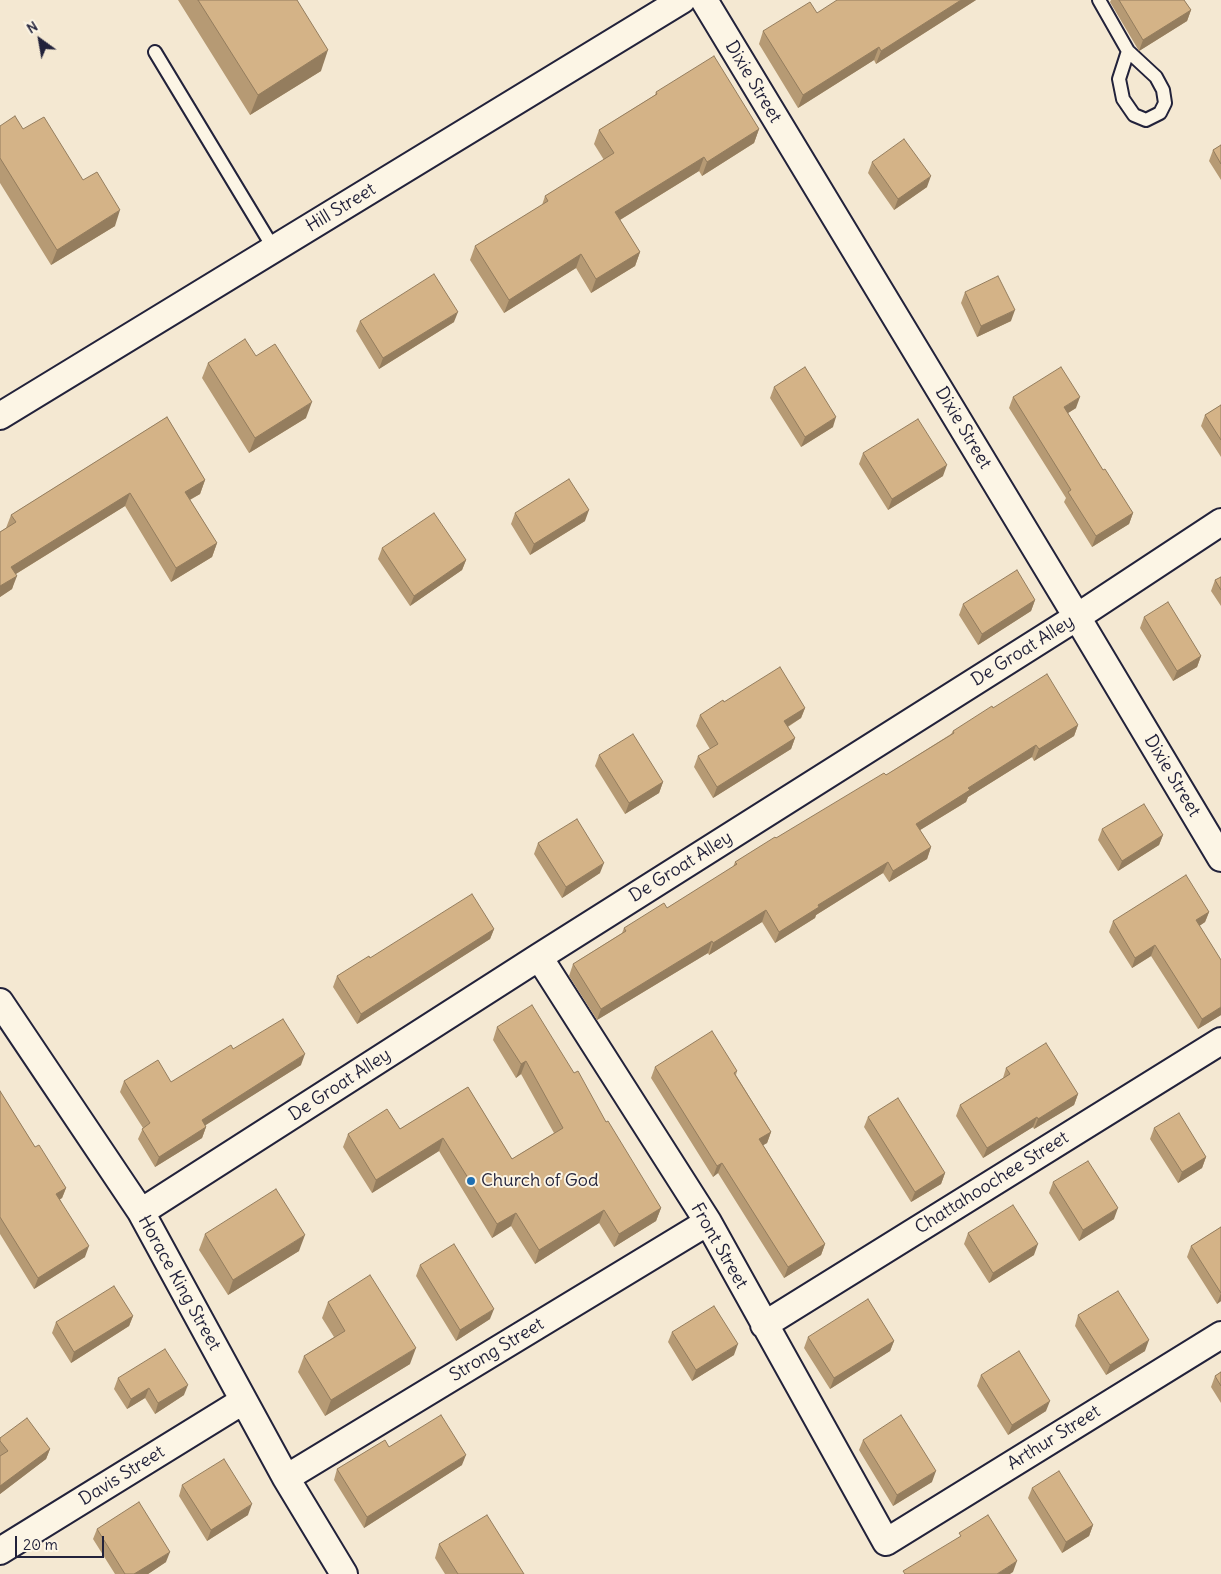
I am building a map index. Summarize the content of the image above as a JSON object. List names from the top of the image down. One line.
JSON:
{"streets":{"street":["Dixie Street","Hill Street","De Groat Alley","Chattahoochee Street","Front Street","Horace King Street","Strong Street","Arthur Street","Davis Street"]},"crossings":[["Dixie Street","De Groat Alley"],["De Groat Alley","Front Street"],["De Groat Alley","Horace King Street"],["Chattahoochee Street","Front Street"],["Front Street","Strong Street"],["Front Street","Arthur Street"],["Horace King Street","Strong Street"],["Horace King Street","Davis Street"]],"places":["Church of God"],"scale_bar":"20 m","north":"top left"}
